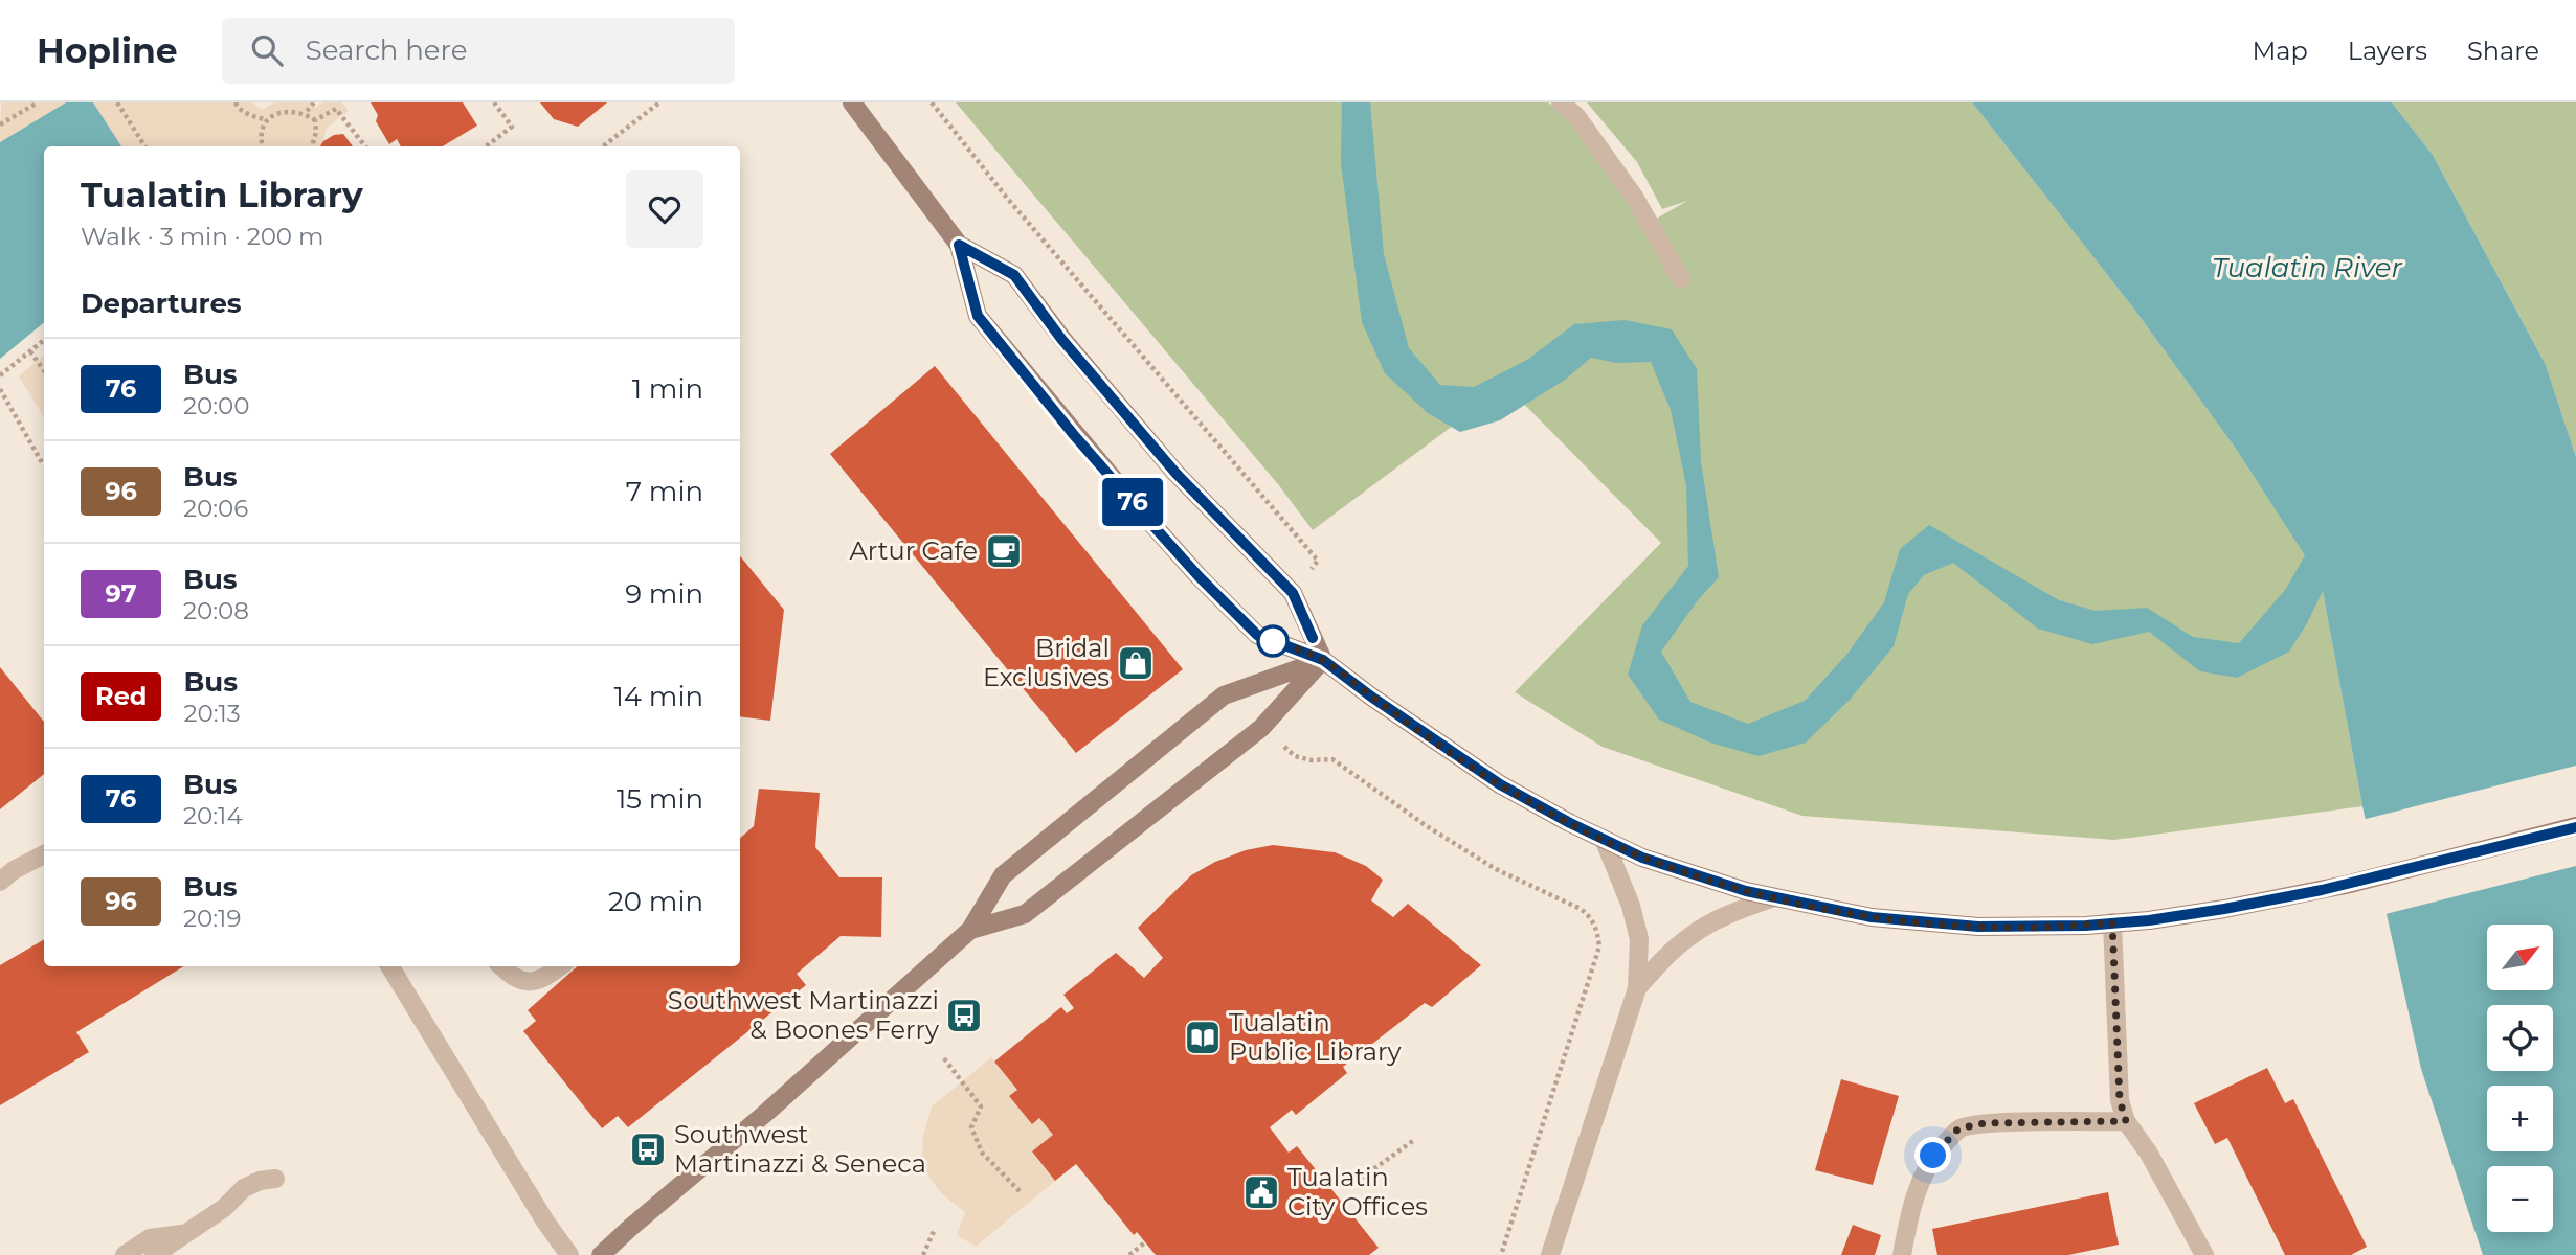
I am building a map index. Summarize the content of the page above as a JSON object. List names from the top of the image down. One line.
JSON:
{"water":["Tualatin River"],"places":{"cafe":["Artur Cafe"],"shop":["Bridal Exclusives"],"bus stop":["Southwest Martinazzi & Boones Ferry","Southwest Martinazzi & Seneca"],"library":["Tualatin Public Library"],"public building":["Tualatin City Offices"]},"lines":["bus line 76"],"north":"top right","page":{"header":"Hopline","search":"Search here","nav":["Map","Layers","Share"],"on_map":"76","heading":[["Tualatin Library","Walk · 3 min · 200 m"],"Departures"],"list":[{"mark":"76","name":"Bus","note":"20:00","value":"1 min"},{"mark":"96","name":"Bus","note":"20:06","value":"7 min"},{"mark":"97","name":"Bus","note":"20:08","value":"9 min"},{"mark":"Red","name":"Bus","note":"20:13","value":"14 min"},{"mark":"76","name":"Bus","note":"20:14","value":"15 min"},{"mark":"96","name":"Bus","note":"20:19","value":"20 min"}],"map_buttons":["+","−"]}}
